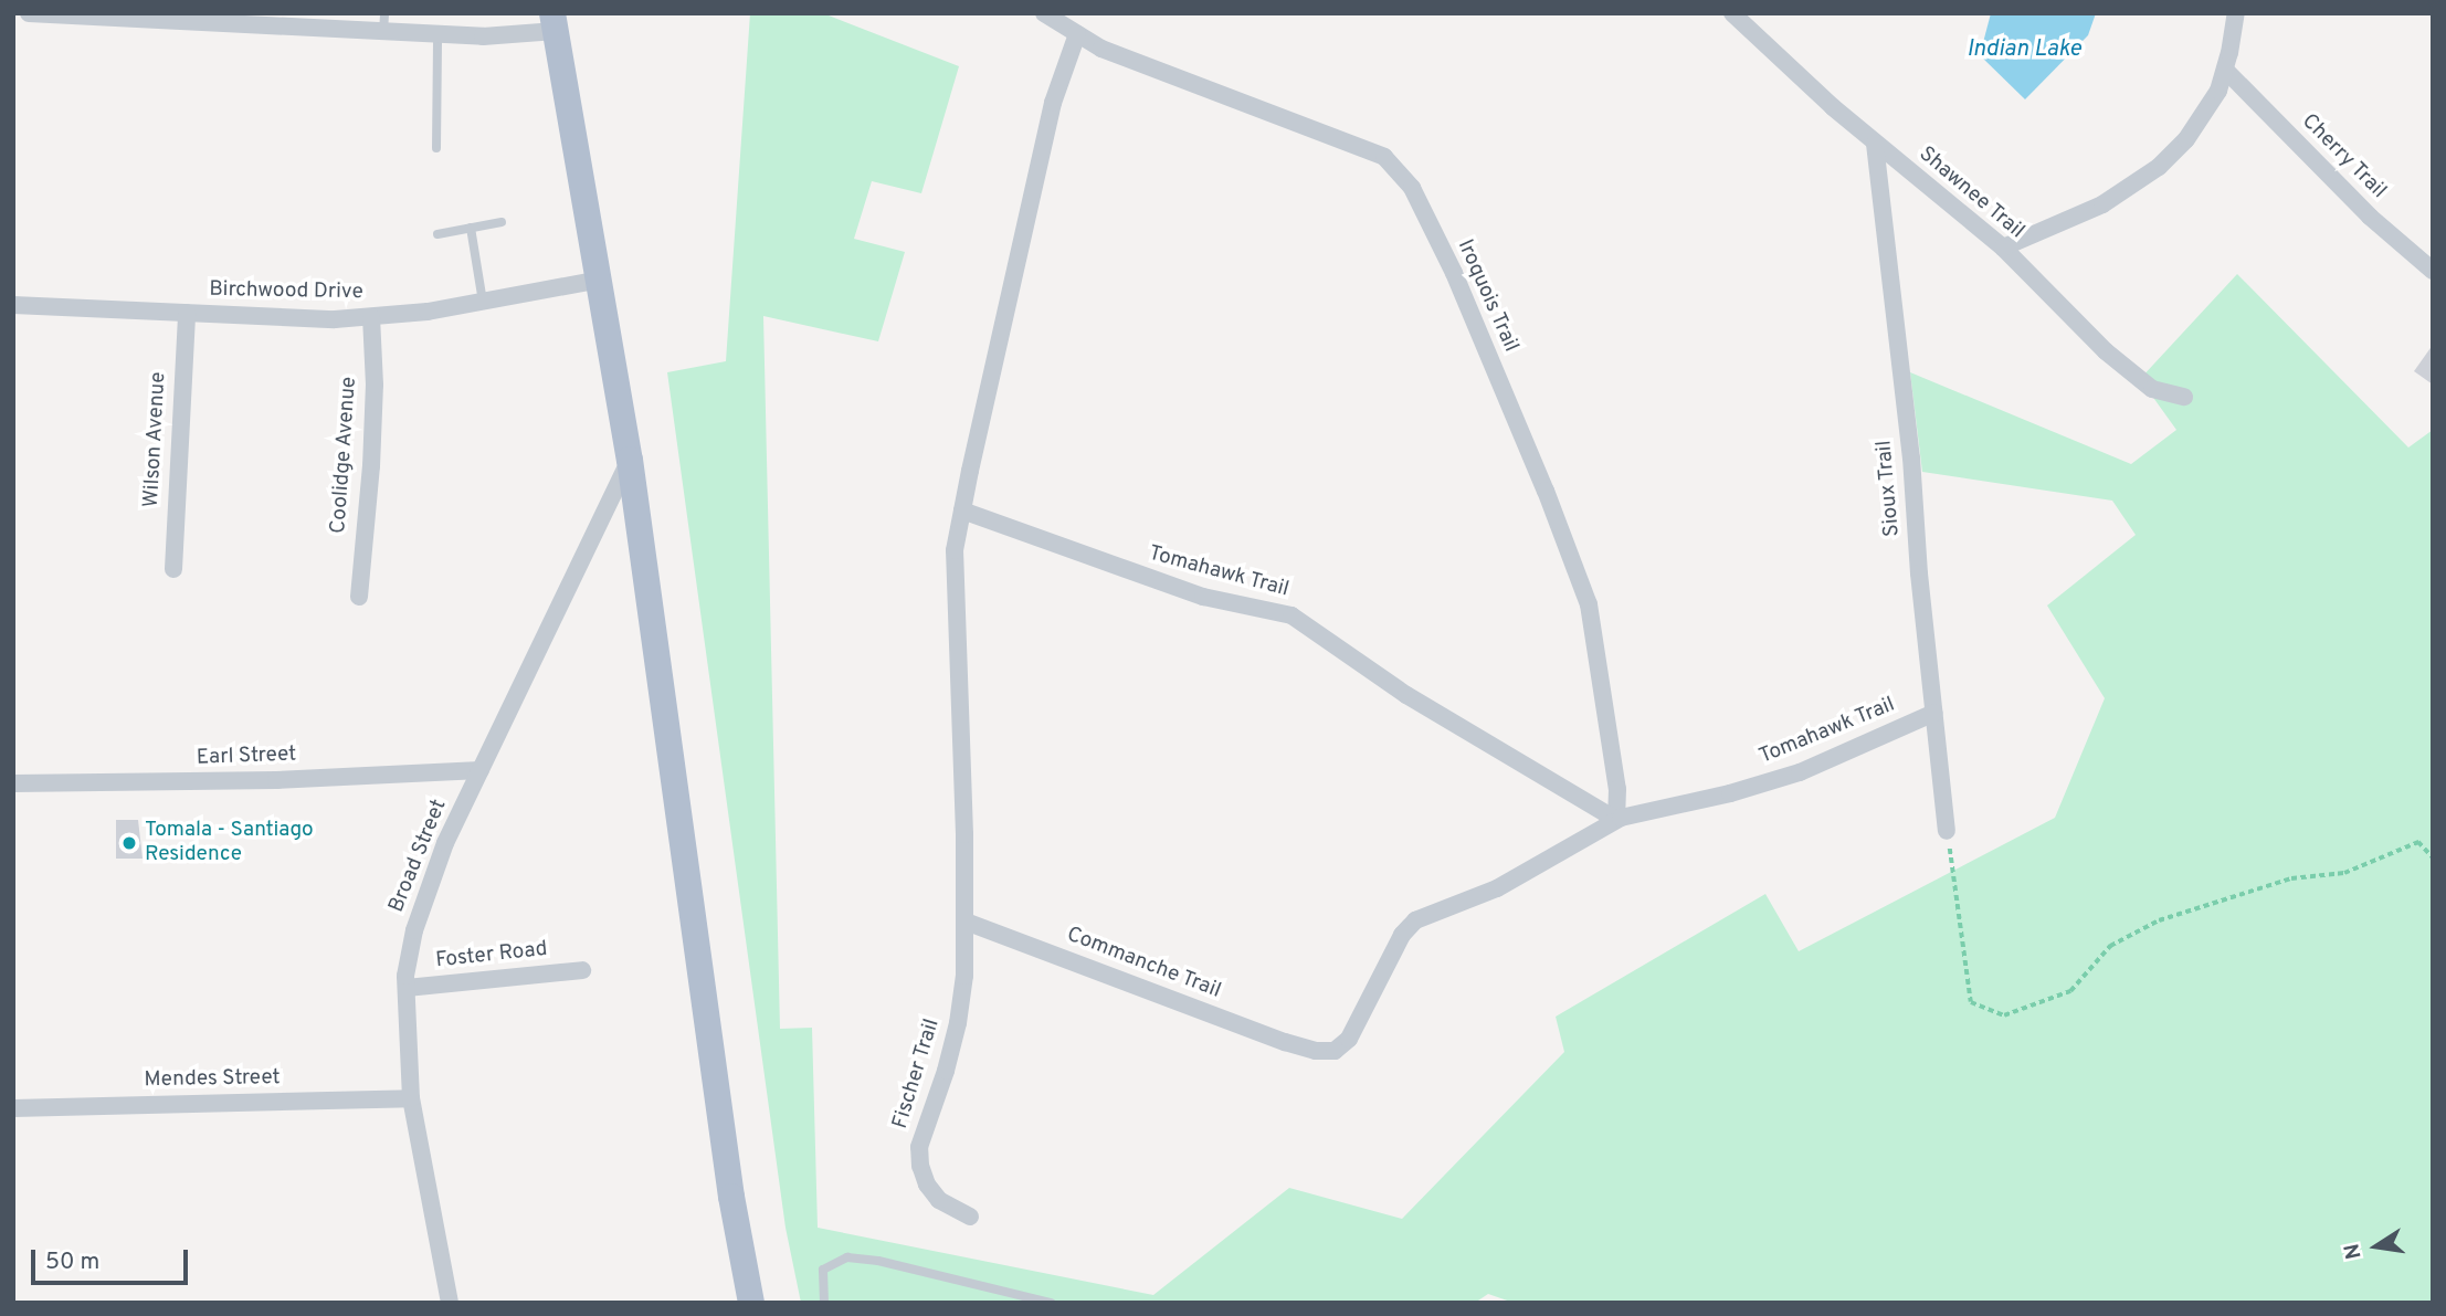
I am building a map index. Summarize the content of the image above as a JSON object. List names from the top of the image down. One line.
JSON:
{"streets":{"street":["Cherry Trail","Shawnee Trail","Birchwood Drive","Iroquois Trail","Wilson Avenue","Coolidge Avenue","Sioux Trail","Tomahawk Trail","Earl Street","Broad Street","Foster Road","Commanche Trail","Fischer Trail","Mendes Street"]},"crossings":[["Shawnee Trail","Sioux Trail"],["Birchwood Drive","Wilson Avenue"],["Birchwood Drive","Coolidge Avenue"],["Iroquois Trail","Tomahawk Trail"],["Iroquois Trail","Commanche Trail"],["Sioux Trail","Tomahawk Trail"],["Tomahawk Trail","Commanche Trail"],["Earl Street","Broad Street"],["Broad Street","Foster Road"],["Broad Street","Mendes Street"],["Commanche Trail","Fischer Trail"]],"water":["Indian Lake"],"places":["Tomala - Santiago Residence"],"scale_bar":"50 m","north":"left"}
